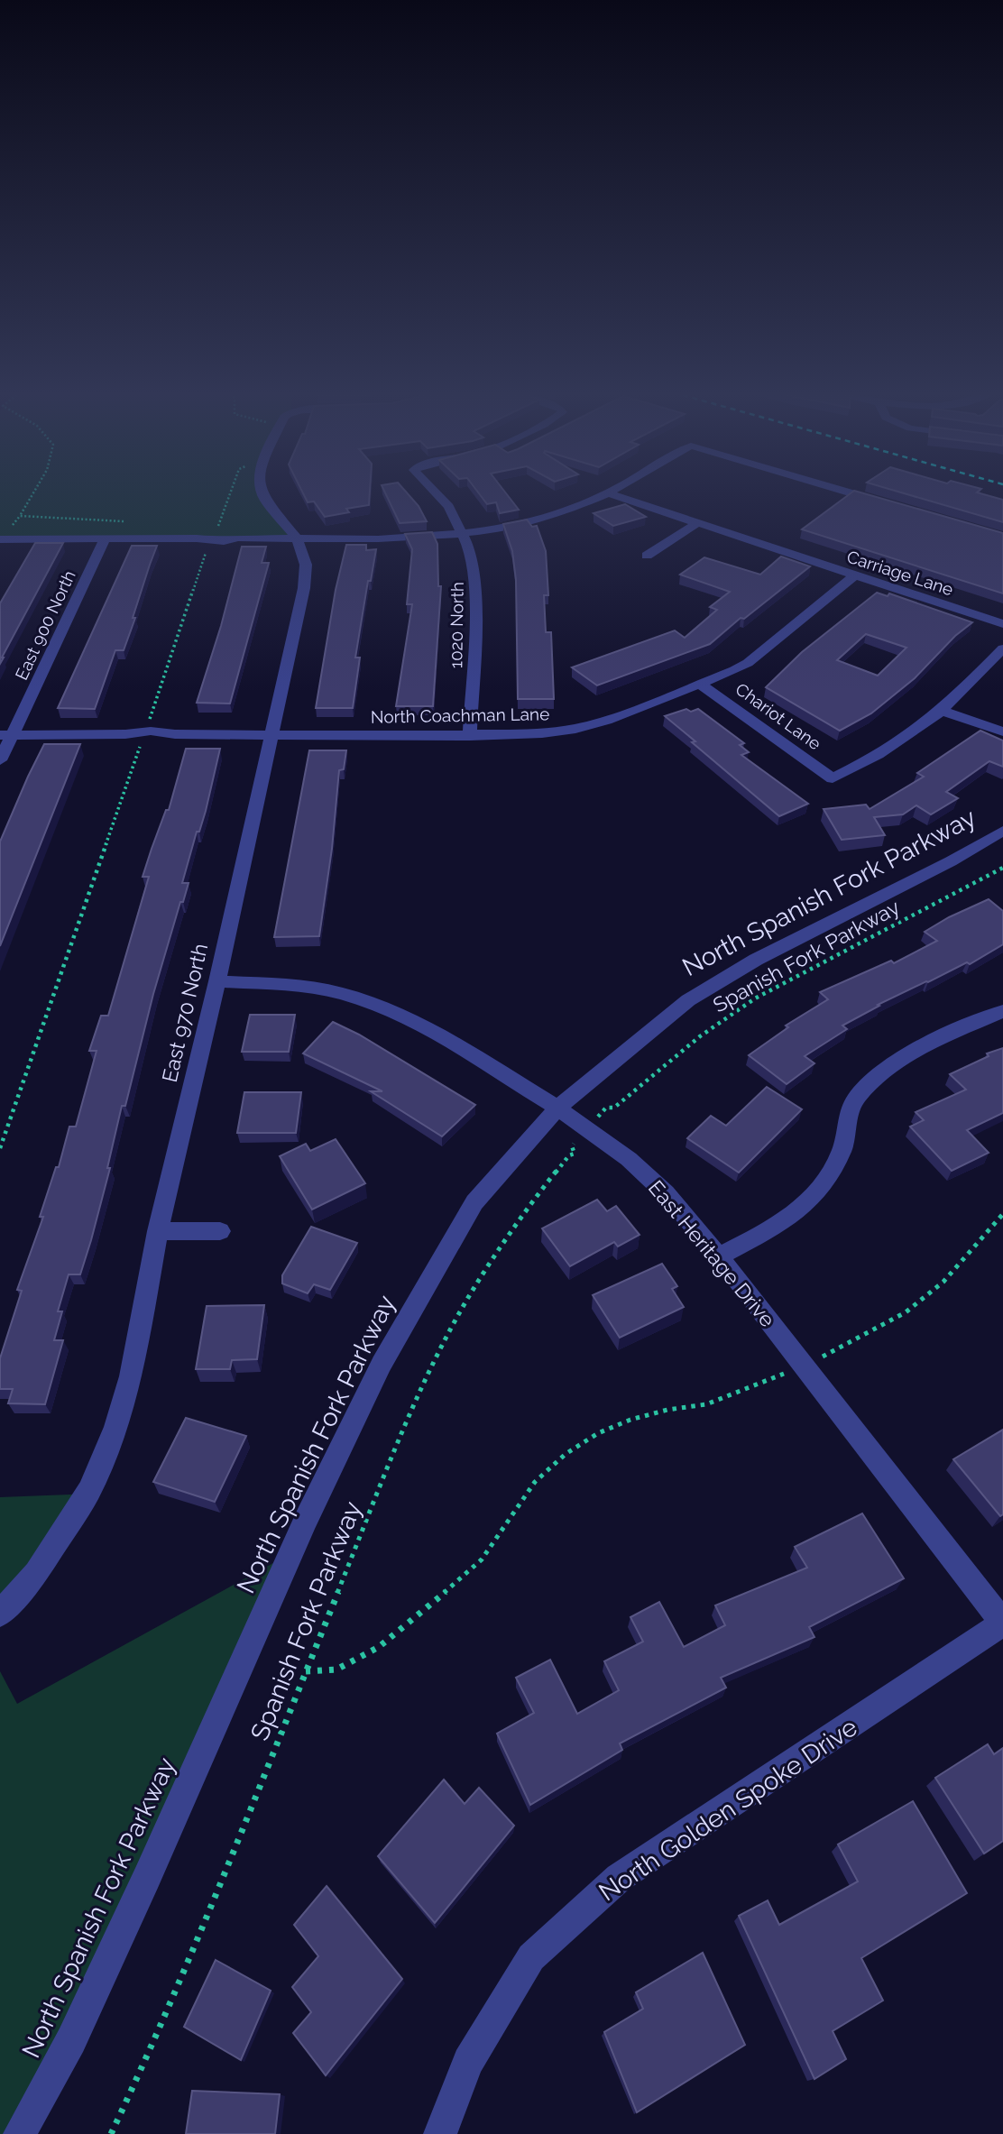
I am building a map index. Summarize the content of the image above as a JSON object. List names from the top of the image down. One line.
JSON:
{"streets":{"street":["Carriage Lane","East 900 North","1020 North","North Coachman Lane","Chariot Lane","North Spanish Fork Parkway","East 970 North","East Heritage Drive","North Golden Spoke Drive"],"path":["Spanish Fork Parkway"]},"crossings":[["Carriage Lane","North Coachman Lane"],["East 900 North","North Coachman Lane"],["1020 North","North Coachman Lane"],["North Coachman Lane","Chariot Lane"],["North Coachman Lane","East 970 North"],["North Spanish Fork Parkway","East Heritage Drive"],["East 970 North","East Heritage Drive"],["East Heritage Drive","North Golden Spoke Drive"]]}
